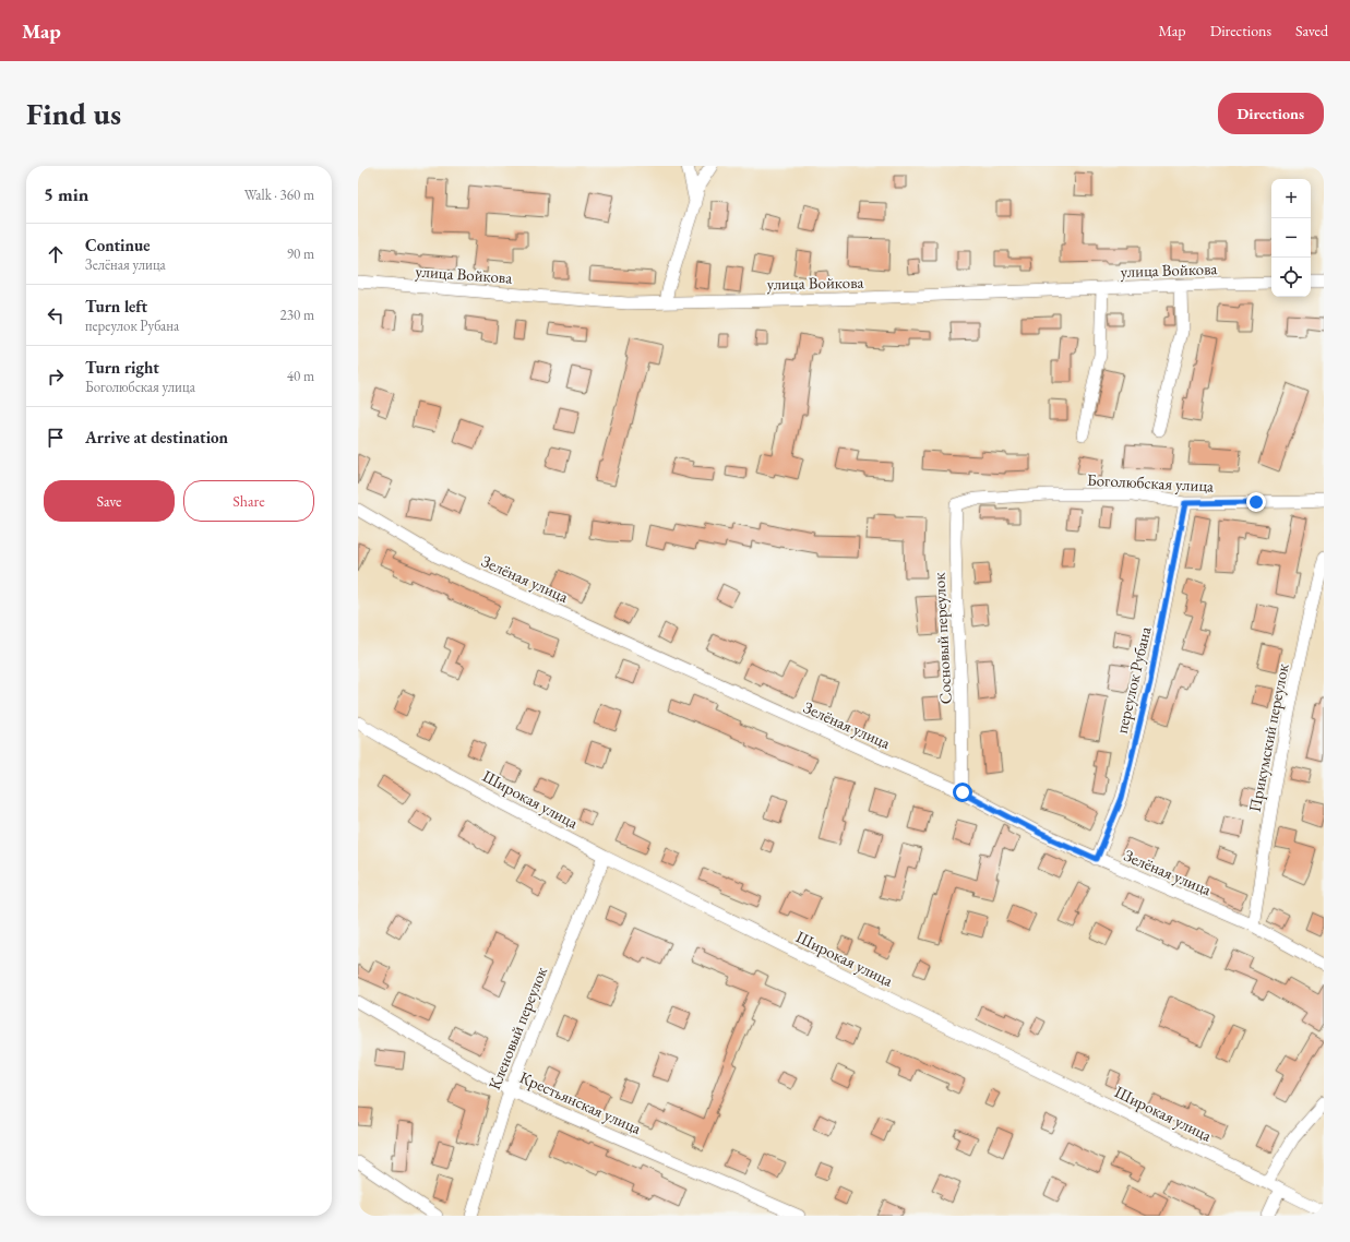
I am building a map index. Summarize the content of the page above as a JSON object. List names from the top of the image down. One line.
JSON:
{"streets":{"street":["улица Войкова","Боголюбская улица","Зелёная улица","Сосновый переулок","переулок Рубана","Прикумский переулок","Широкая улица","Кленовый переулок","Крестьянская улица"]},"crossings":[["Боголюбская улица","Сосновый переулок"],["Боголюбская улица","переулок Рубана"],["Зелёная улица","Сосновый переулок"],["Зелёная улица","переулок Рубана"],["Зелёная улица","Прикумский переулок"],["Широкая улица","Кленовый переулок"],["Кленовый переулок","Крестьянская улица"]],"page":{"header":"Map","nav":["Map","Directions","Saved"],"buttons":["Directions",["Save","Share"]],"title":"Find us","heading":["5 min","Walk · 360 m"],"map_buttons":["+","−"],"list":[["Continue","Зелёная улица","90 m"],["Turn left","переулок Рубана","230 m"],["Turn right","Боголюбская улица","40 m"],"Arrive at destination"]}}
